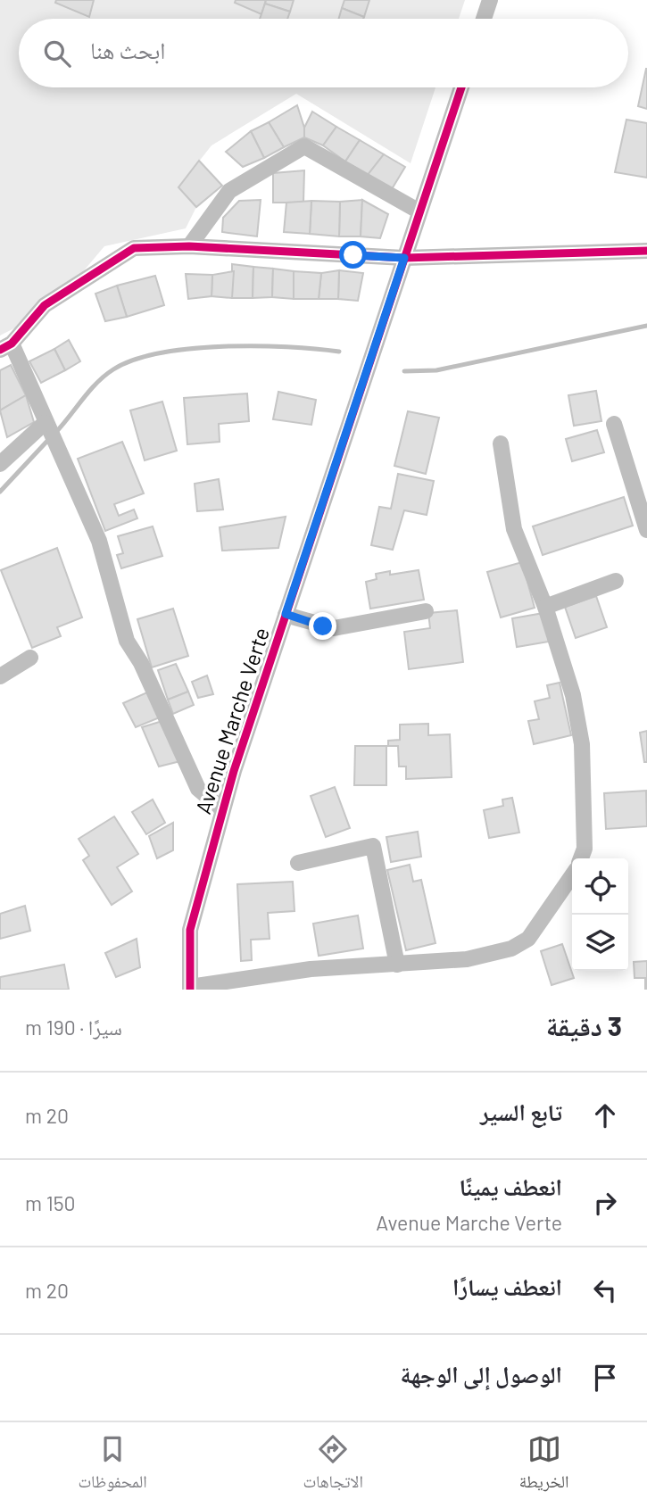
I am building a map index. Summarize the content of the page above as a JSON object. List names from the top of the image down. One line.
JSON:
{"streets":{"street":["Avenue Marche Verte"]},"page":{"search":"ابحث هنا","heading":["3 دقيقة","سيرًا · 190 m"],"list":[["تابع السير","20 m"],["انعطف يمينًا","Avenue Marche Verte","150 m"],["انعطف يسارًا","20 m"],"الوصول إلى الوجهة"],"nav":["الخريطة","الاتجاهات","المحفوظات"]}}
